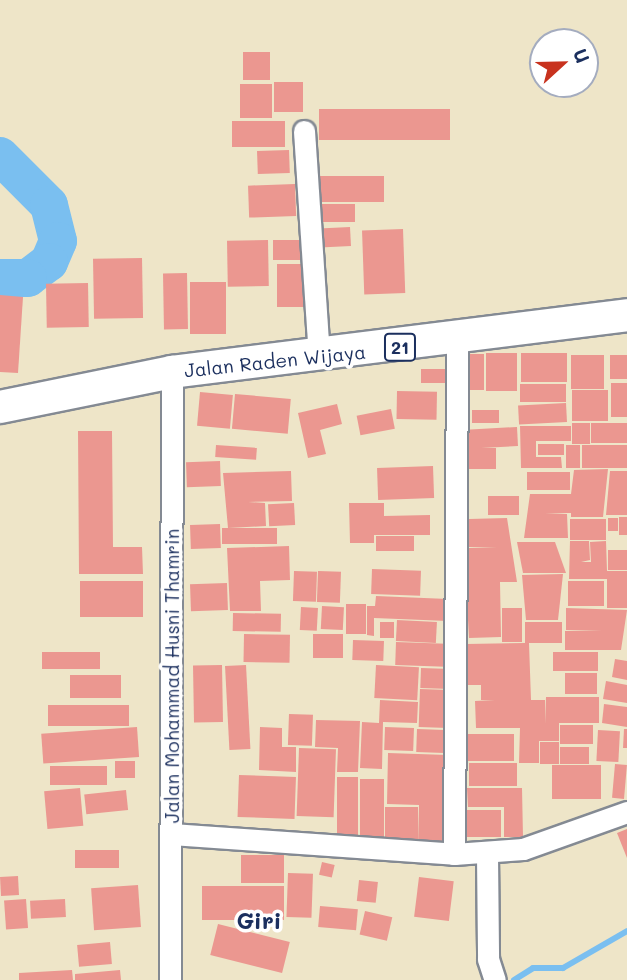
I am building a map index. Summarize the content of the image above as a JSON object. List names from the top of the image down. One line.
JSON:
{"streets":{"highway":["21","Jalan Raden Wijaya"],"street":["Jalan Mohammad Husni Thamrin"]},"crossings":[["21","Jalan Raden Wijaya"],["21","Jalan Mohammad Husni Thamrin"],["Jalan Raden Wijaya","Jalan Mohammad Husni Thamrin"]],"districts":["Giri"],"north":"right"}
